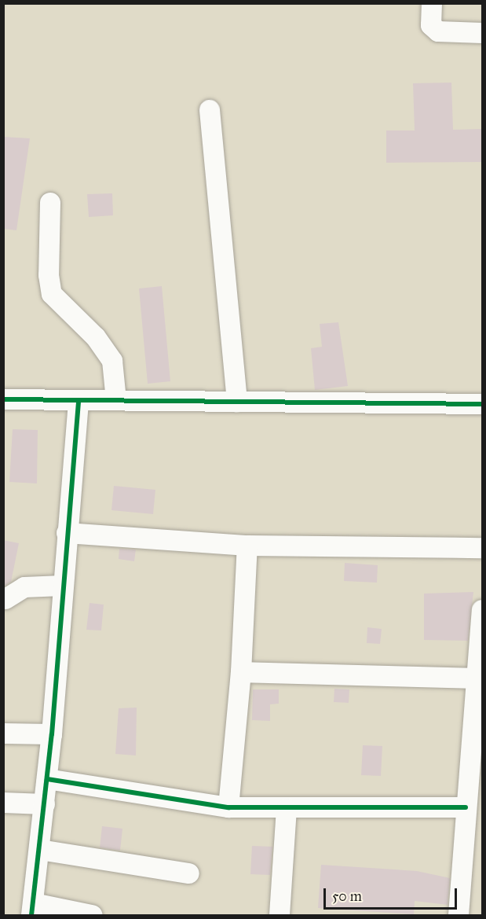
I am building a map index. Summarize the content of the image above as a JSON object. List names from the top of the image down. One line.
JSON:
{"scale_bar":"50 m"}
